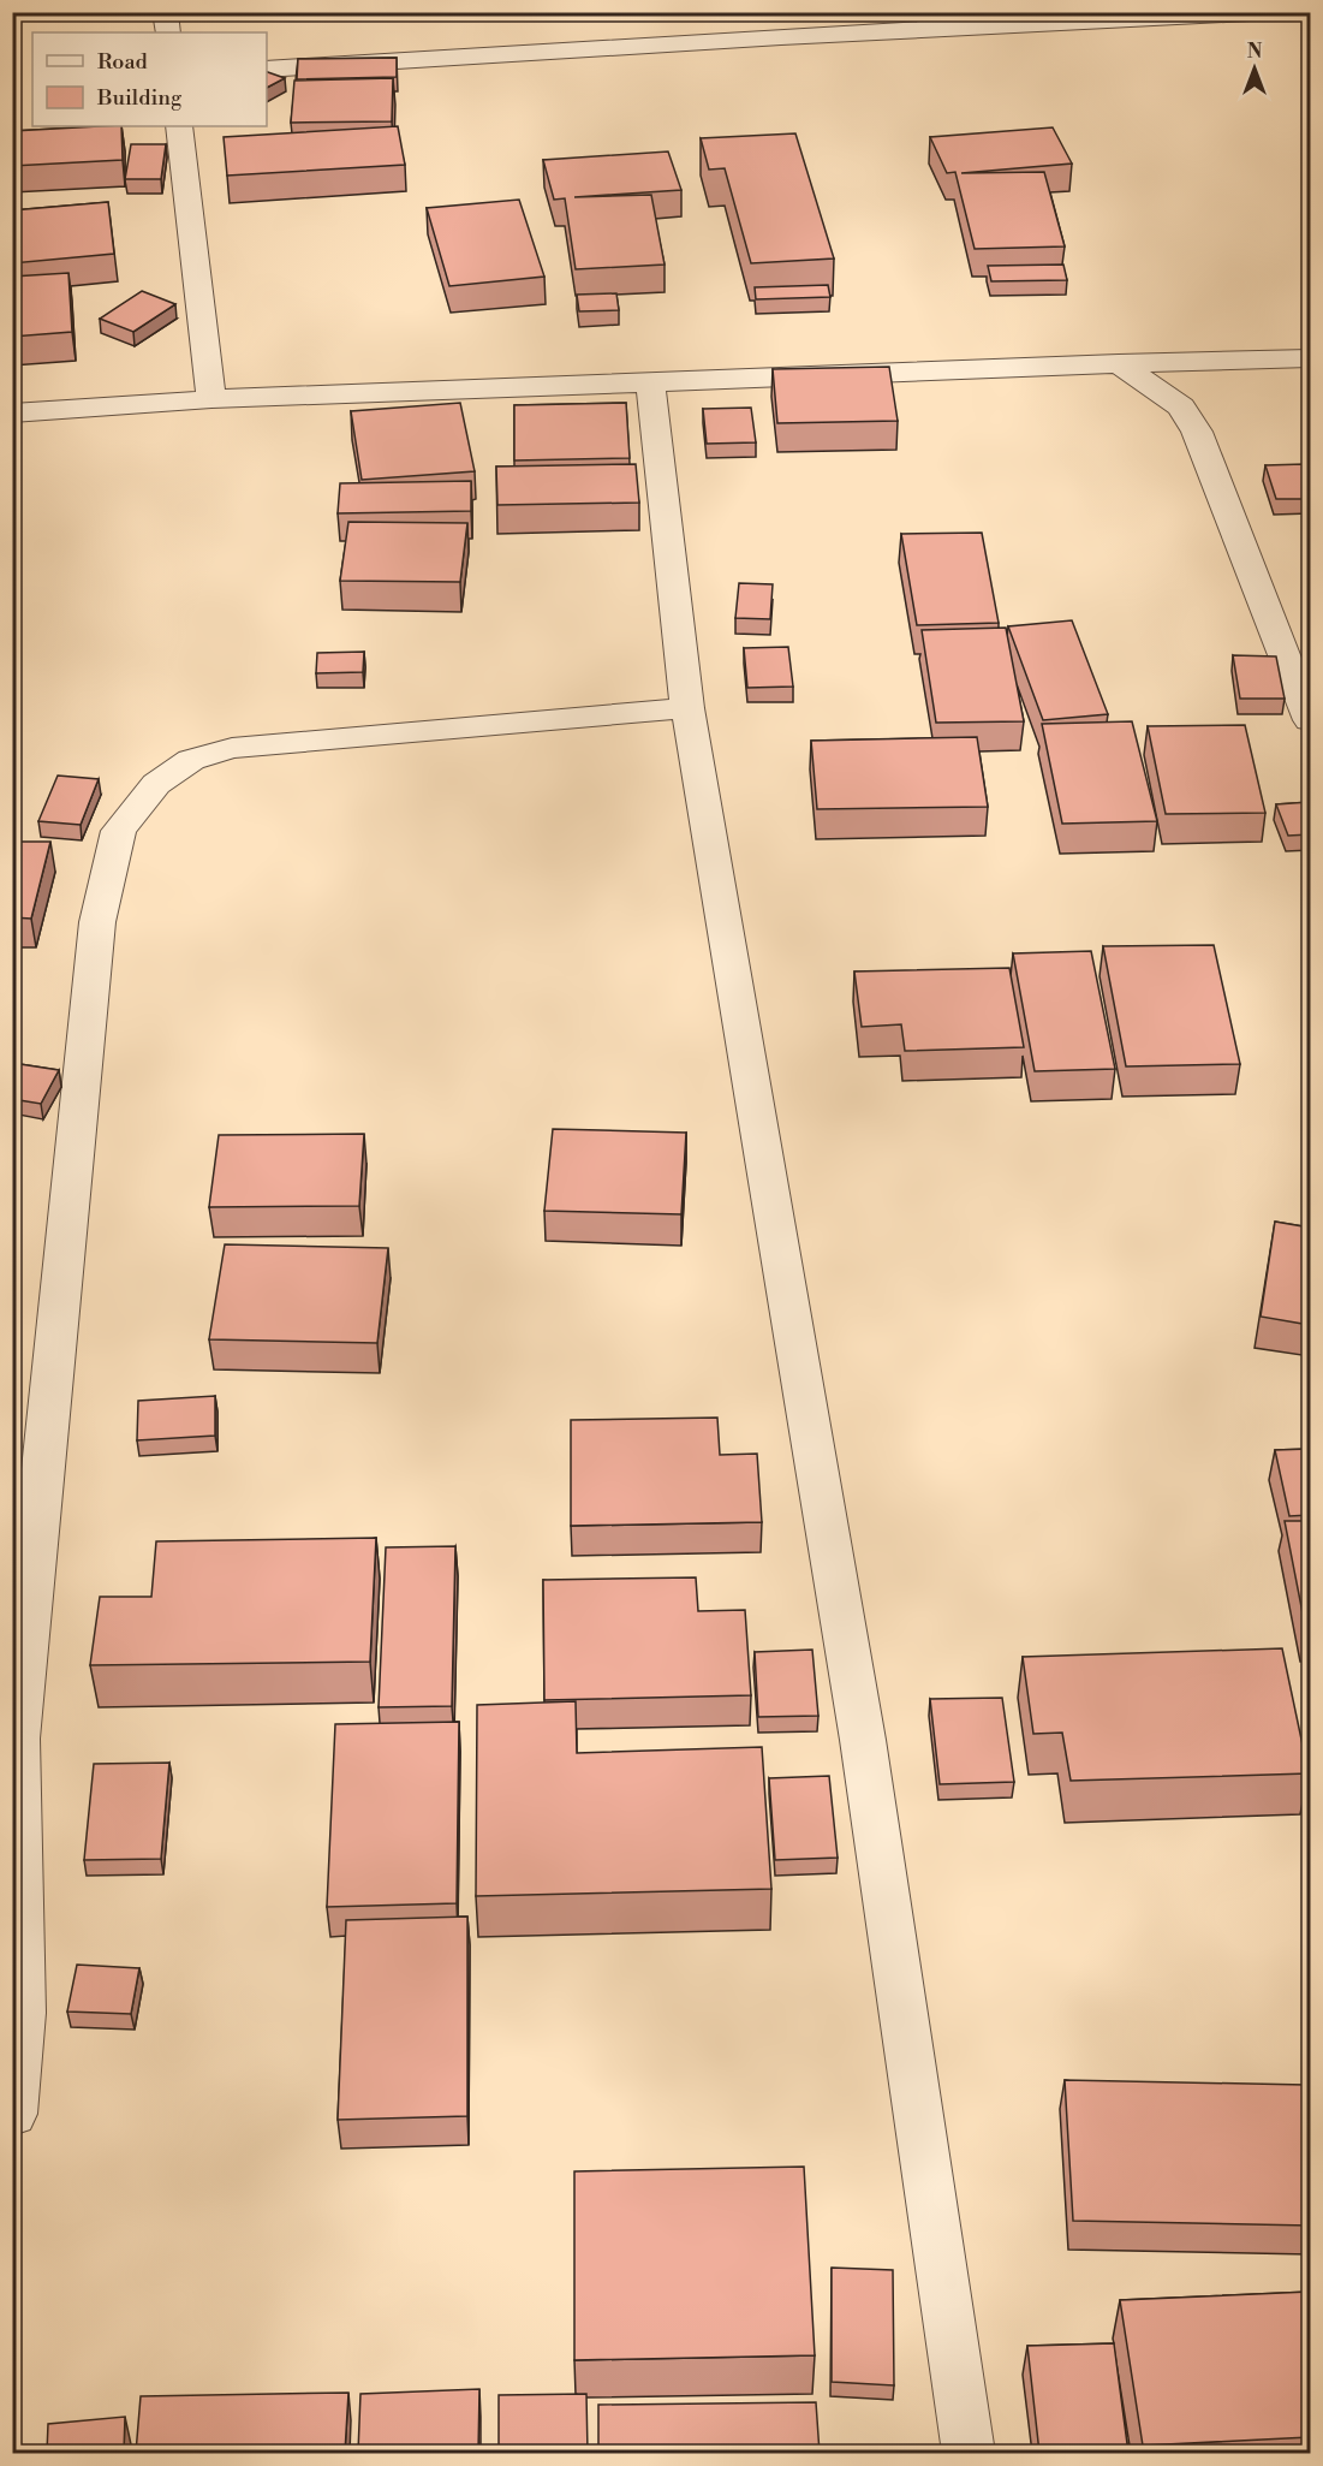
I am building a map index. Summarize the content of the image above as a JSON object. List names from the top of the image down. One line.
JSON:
{"legend":["Road","Building"],"north":"top"}
